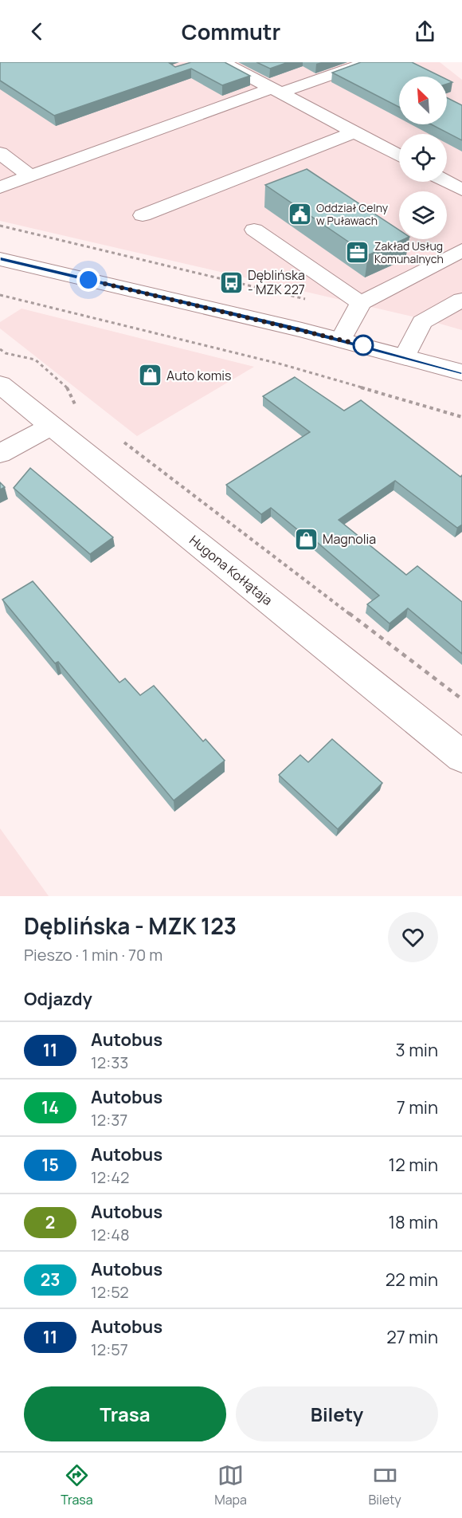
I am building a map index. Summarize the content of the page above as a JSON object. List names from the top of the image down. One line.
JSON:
{"streets":{"street":["Hugona Kołłątaja"]},"places":{"public building":["Oddział Celny w Puławach"],"office":["Zakład Usług Komunalnych"],"bus stop":["Dęblińska - MZK 227"],"shop":["Auto komis","Magnolia"]},"lines":["bus line 11"],"north":"top left","page":{"header":"Commutr","heading":[["Dęblińska - MZK 123","Pieszo · 1 min · 70 m"],"Odjazdy"],"list":[{"mark":"11","name":"Autobus","note":"12:33","value":"3 min"},{"mark":"14","name":"Autobus","note":"12:37","value":"7 min"},{"mark":"15","name":"Autobus","note":"12:42","value":"12 min"},{"mark":"2","name":"Autobus","note":"12:48","value":"18 min"},{"mark":"23","name":"Autobus","note":"12:52","value":"22 min"},{"mark":"11","name":"Autobus","note":"12:57","value":"27 min"}],"buttons":["Trasa","Bilety"],"tabs":["Trasa","Mapa","Bilety"]}}
